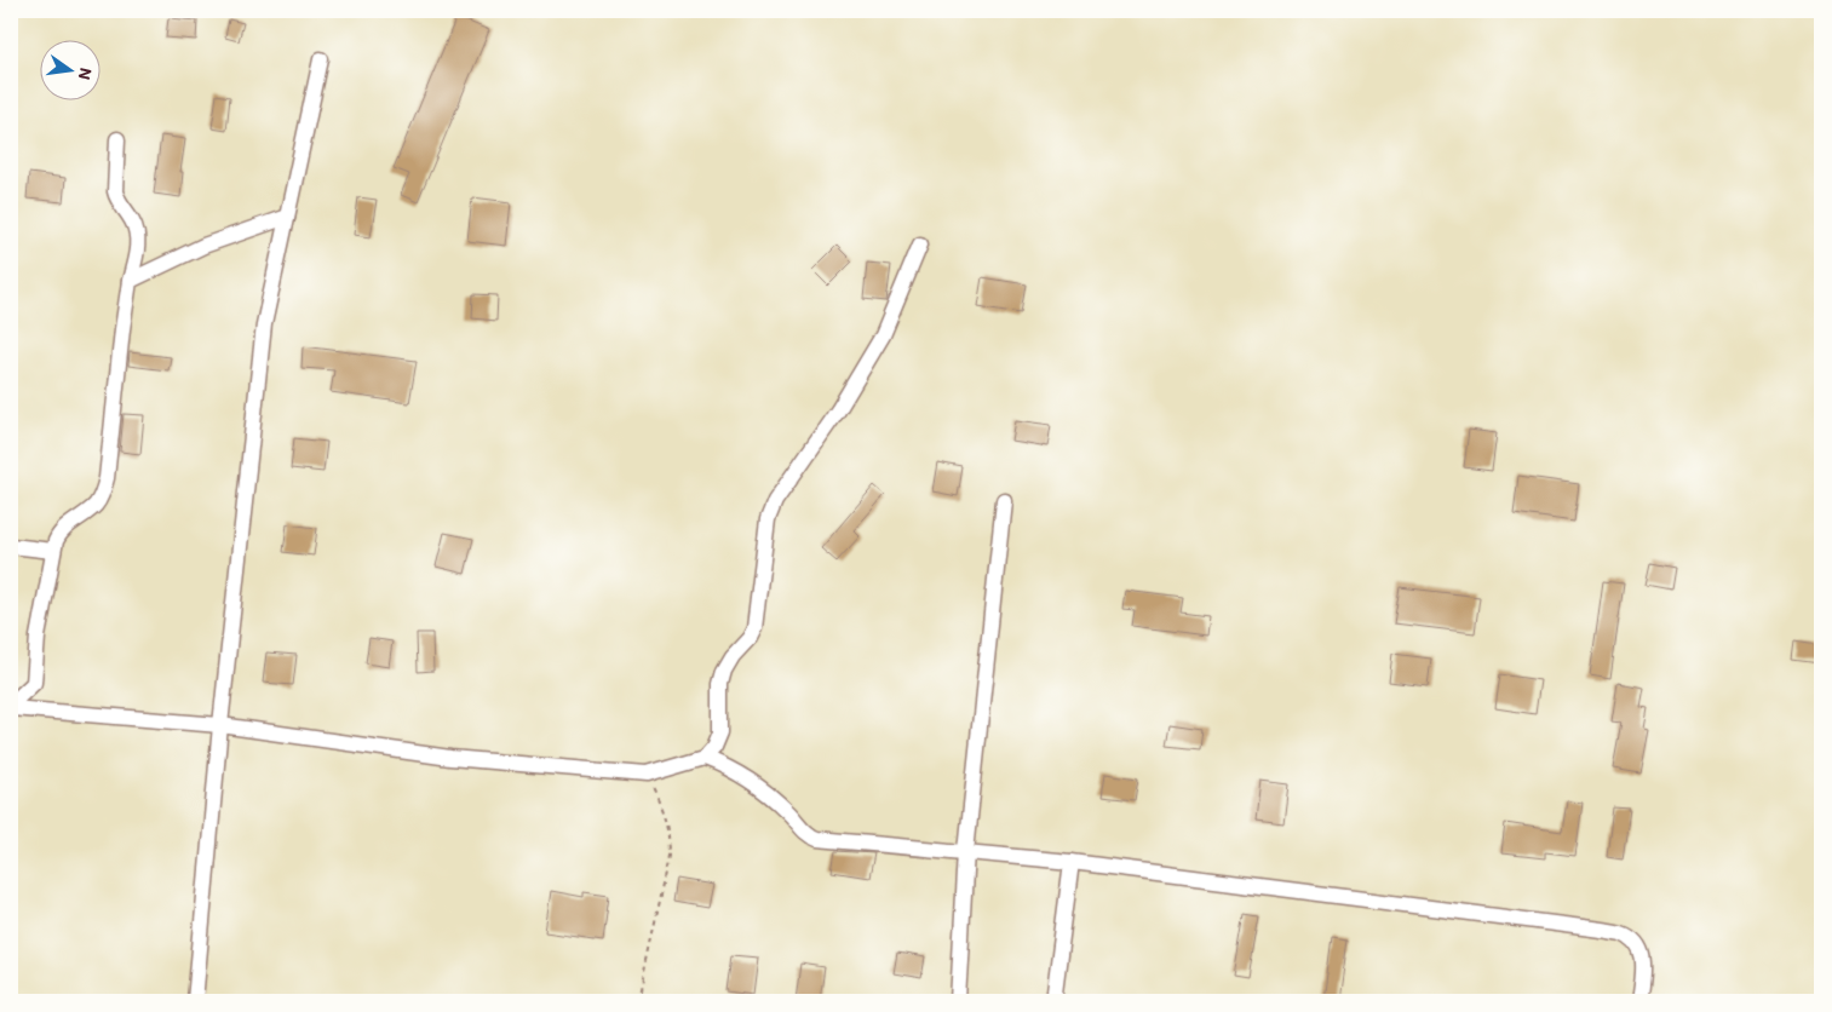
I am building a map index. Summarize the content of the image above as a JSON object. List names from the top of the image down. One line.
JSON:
{"north":"right"}
